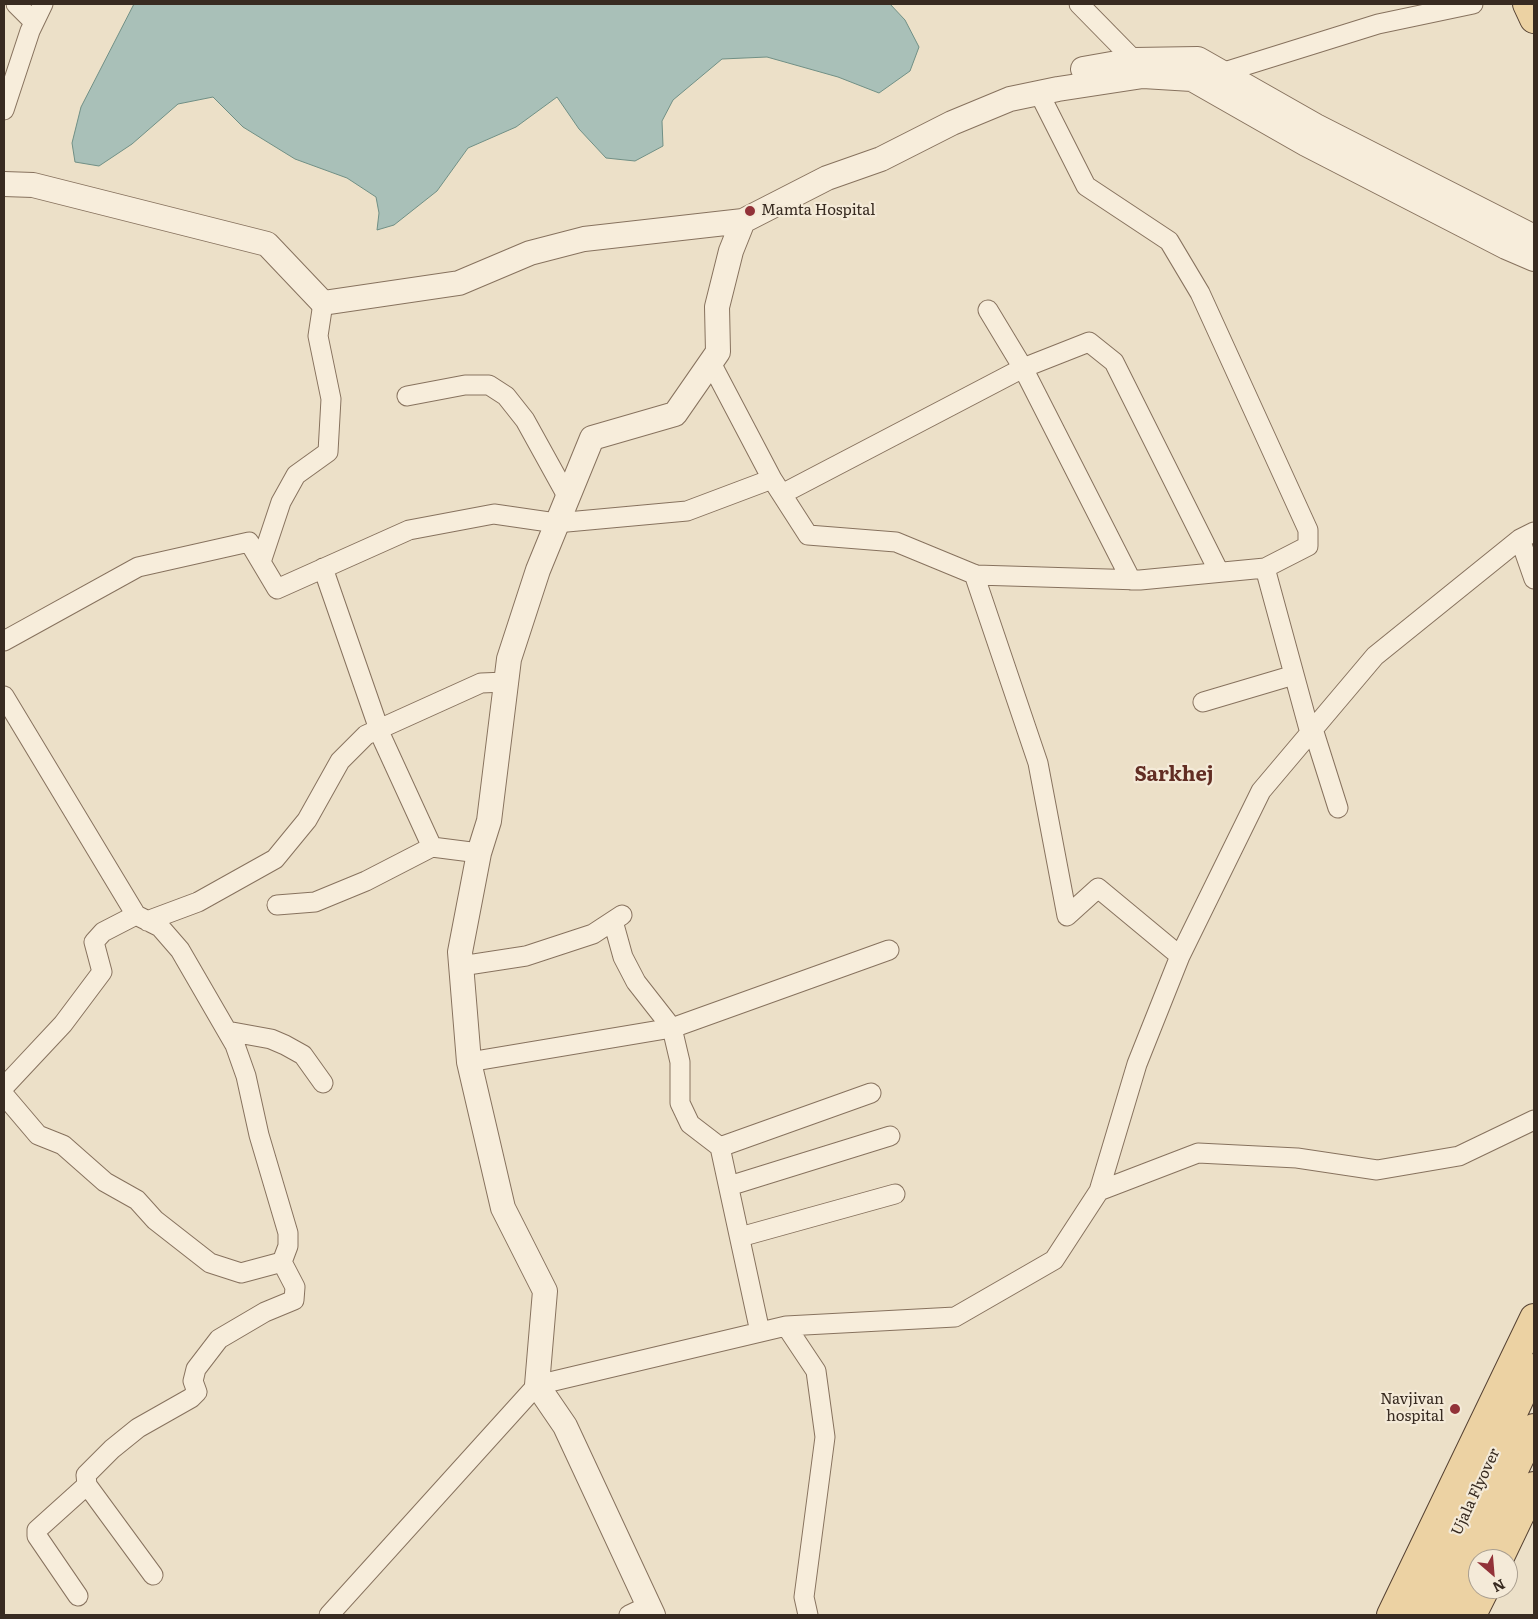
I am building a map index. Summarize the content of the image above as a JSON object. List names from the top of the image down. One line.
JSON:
{"streets":{"main road":["Ujala Flyover"]},"districts":["Sarkhej"],"places":["Mamta Hospital","Navjivan hospital"],"north":"bottom right"}
